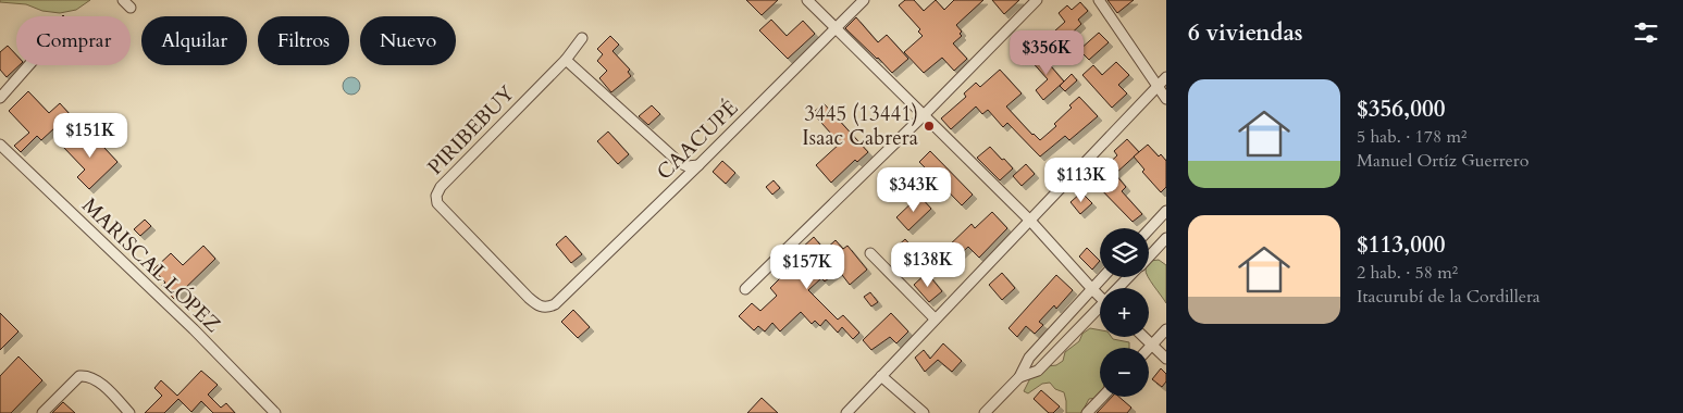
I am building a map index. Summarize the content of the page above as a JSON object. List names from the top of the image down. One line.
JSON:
{"streets":{"street":["PIRIBEBUY","CAACUPÉ","MARISCAL LÓPEZ"]},"crossings":[["PIRIBEBUY","CAACUPÉ"]],"places":["3445 (13441) Isaac Cabrera"],"page":{"heading":"6 viviendas","chip":["Comprar","Alquilar","Filtros","Nuevo"],"price":["$356K","$151K","$113K","$343K","$138K","$157K"],"list":[{"name":"$356,000","note":"5 hab. · 178 m² · Manuel Ortíz Guerrero"},{"name":"$113,000","note":"2 hab. · 58 m² · Itacurubí de la Cordillera"}],"map_buttons":["+","−"]}}
